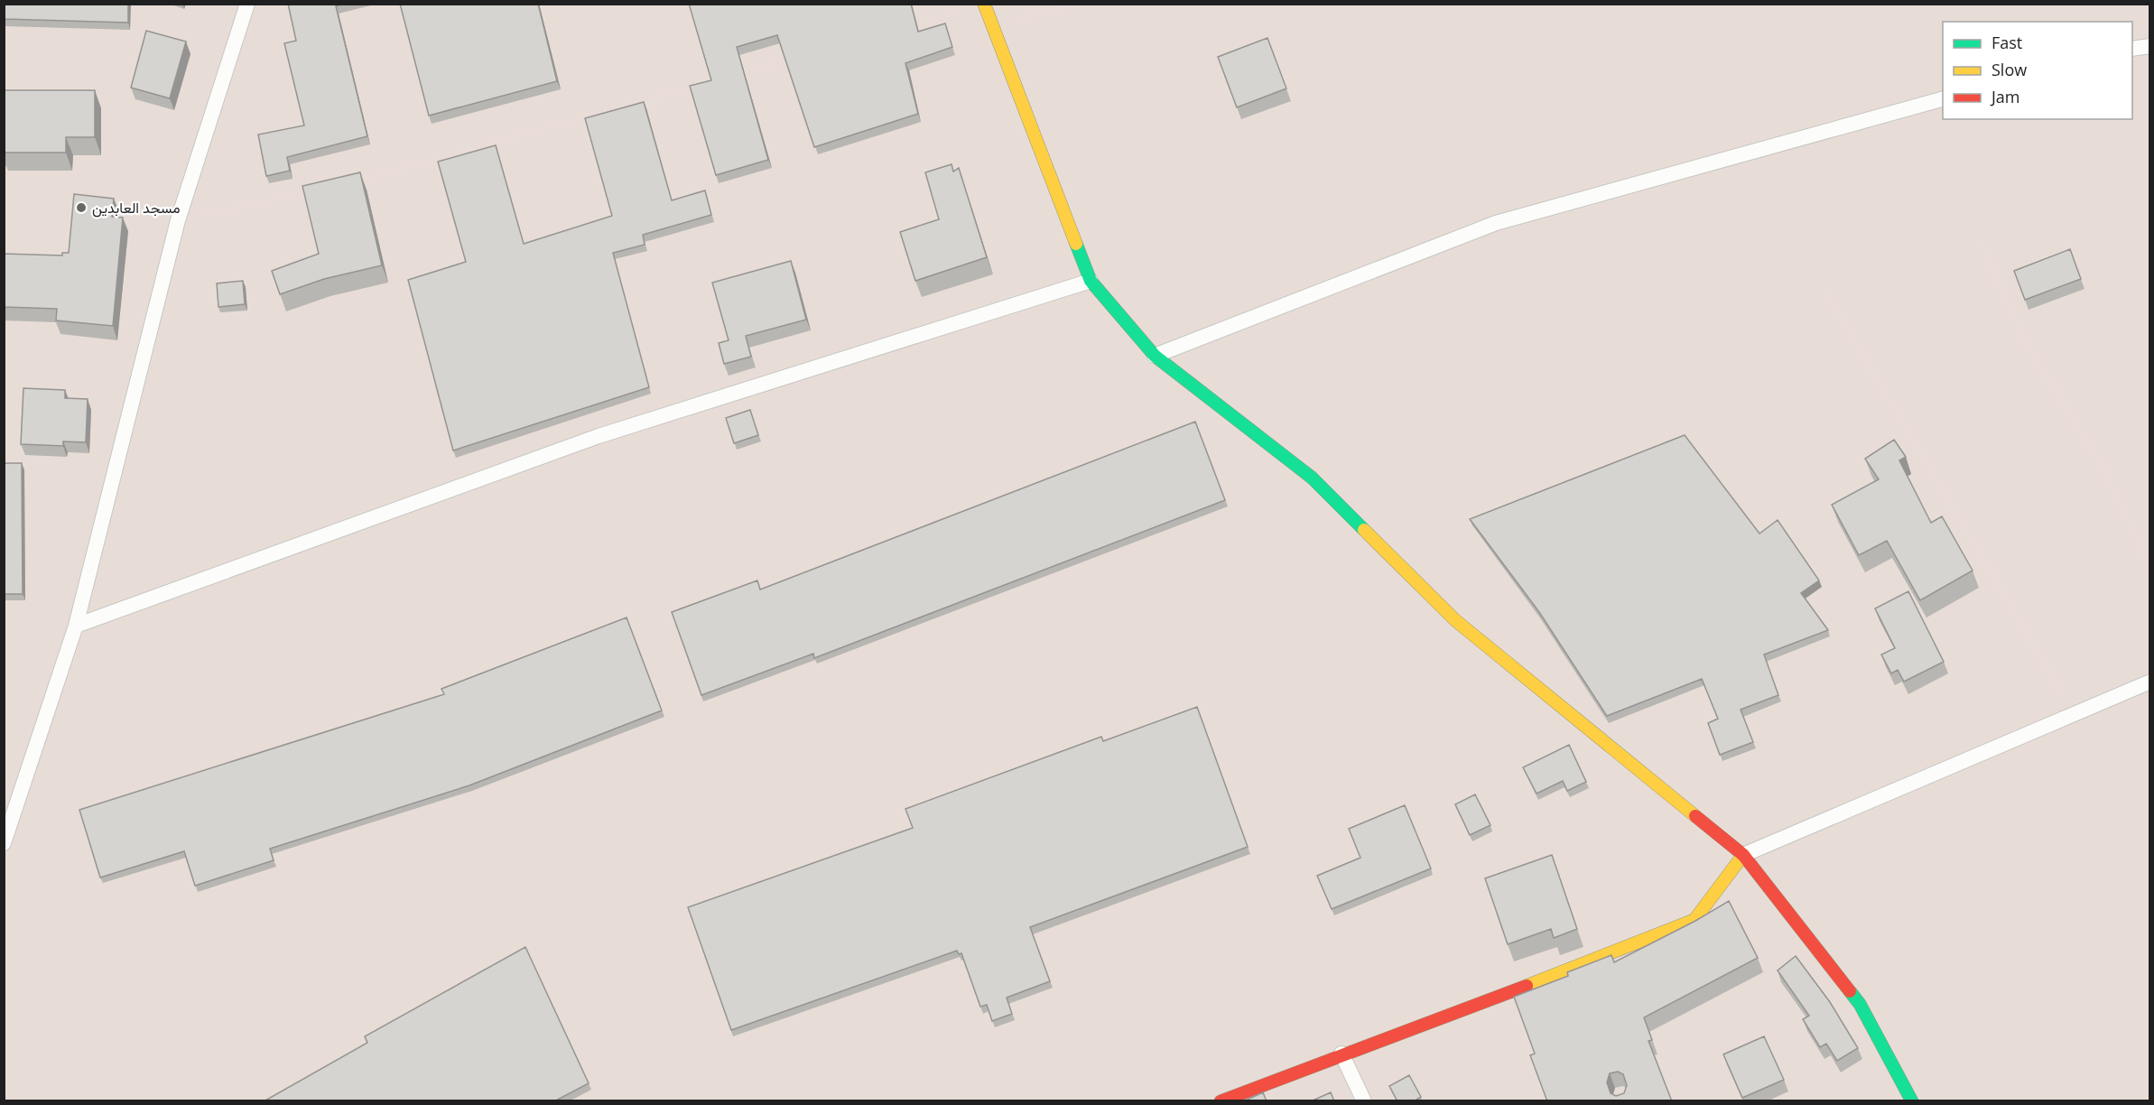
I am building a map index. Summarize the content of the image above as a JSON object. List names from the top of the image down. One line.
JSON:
{"places":["مسجد العابدين"],"legend":["Fast","Slow","Jam"]}
